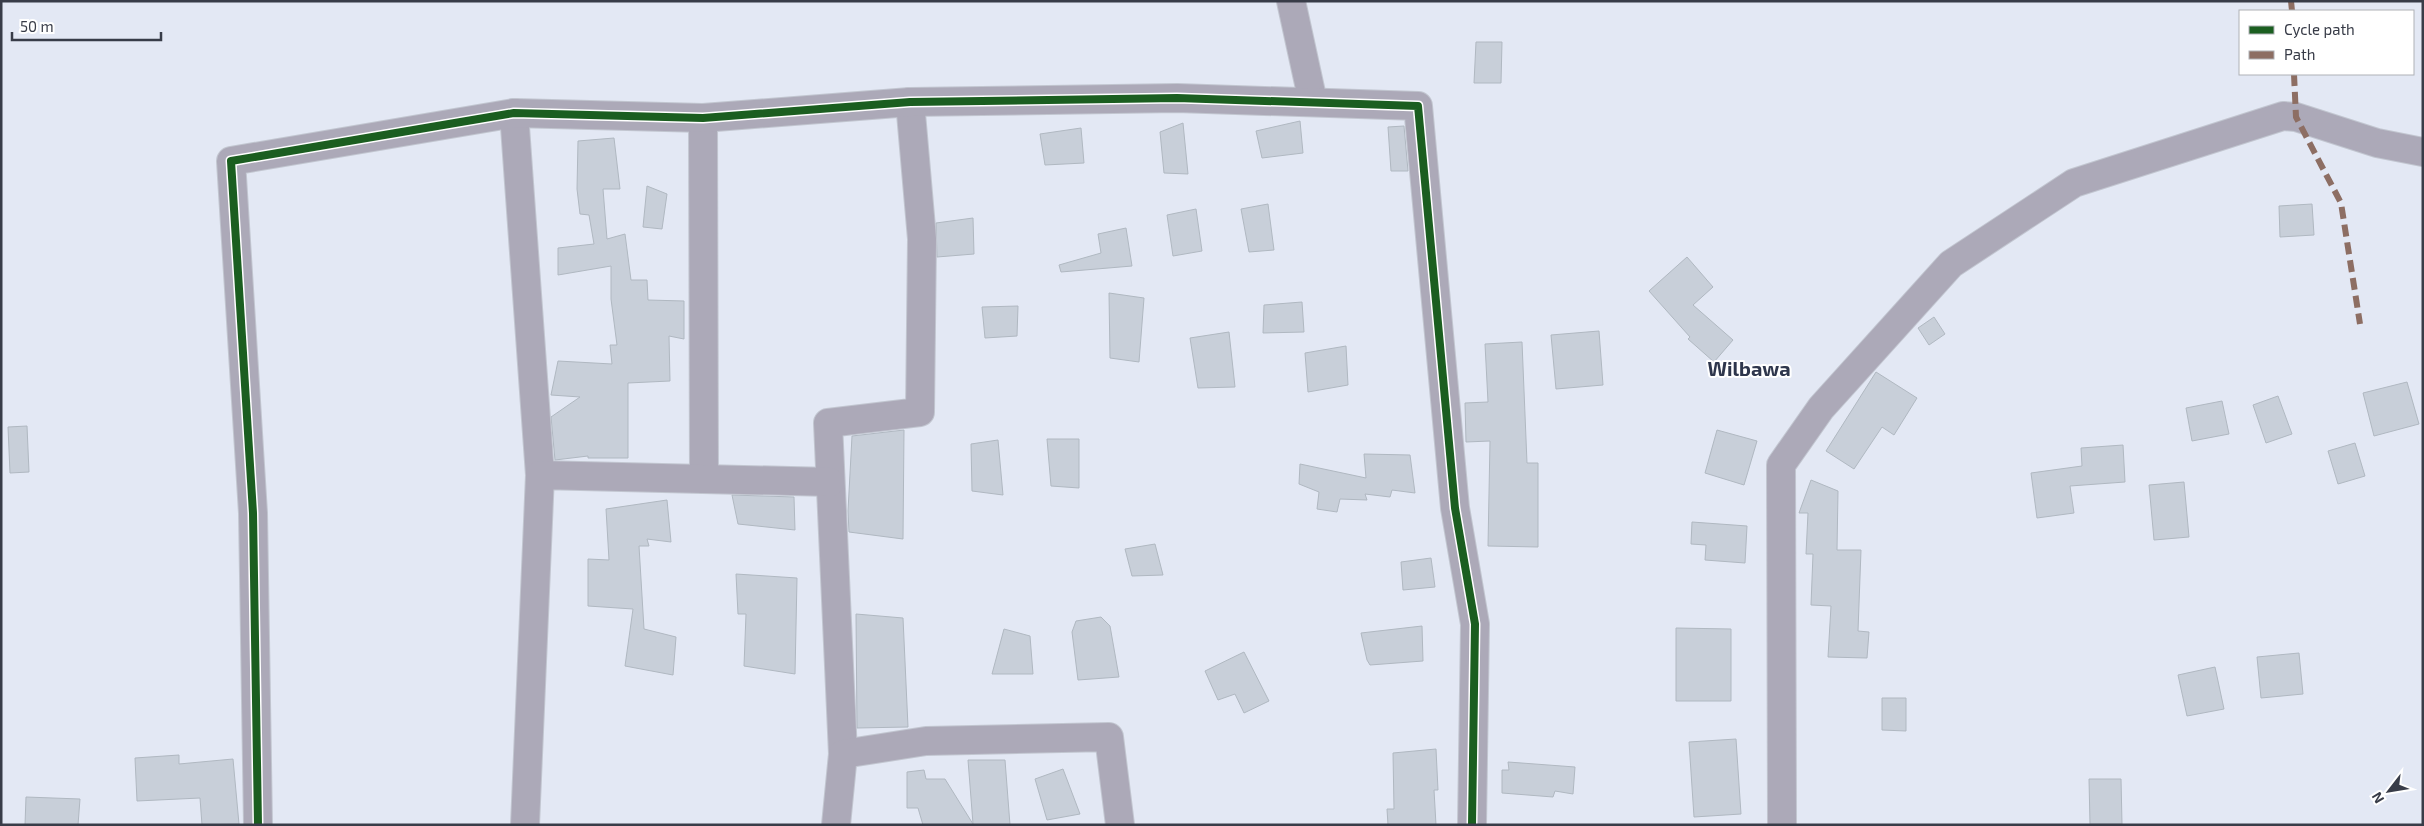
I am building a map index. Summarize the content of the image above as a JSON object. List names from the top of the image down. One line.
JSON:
{"districts":["Wilbawa"],"legend":["Cycle path","Path"],"scale_bar":"50 m","north":"bottom left"}
